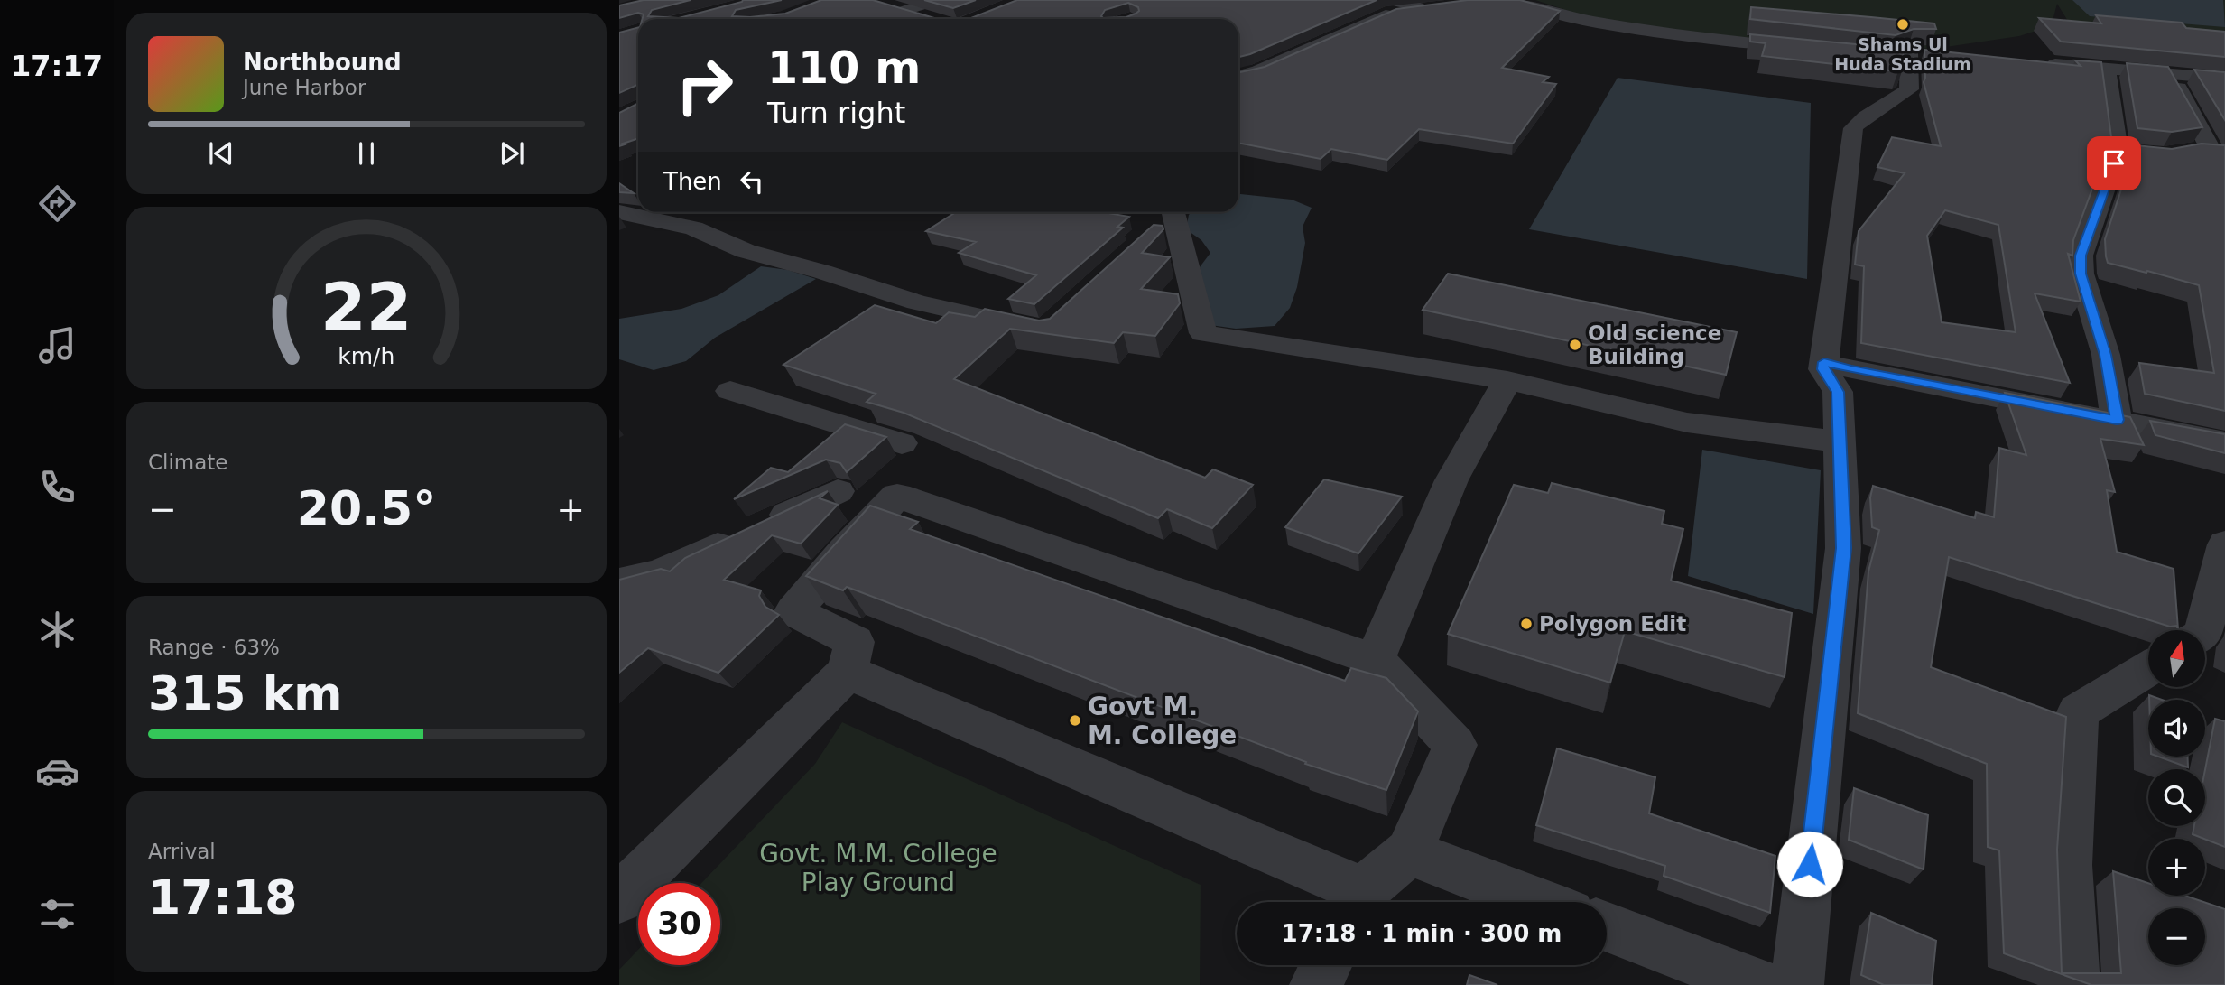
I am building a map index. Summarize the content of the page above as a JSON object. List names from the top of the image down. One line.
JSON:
{"parks":["Govt. M.M. College Play Ground"],"places":["Shams Ul Huda Stadium","Old science Building","Polygon Edit","Govt M. M. College"],"north":"top","page":{"tabs":"17:17","turn":["110 m","Turn right"],"song":["Northbound","June Harbor"],"then":"Then","tile":["Climate",["Range · 63%","315 km"],["Arrival","17:18"]],"heat":["−","20.5°","+"],"map_buttons":["+","−"],"limit":"30","trip":"17:18 · 1 min · 300 m","gauge":["22","km/h"]}}
